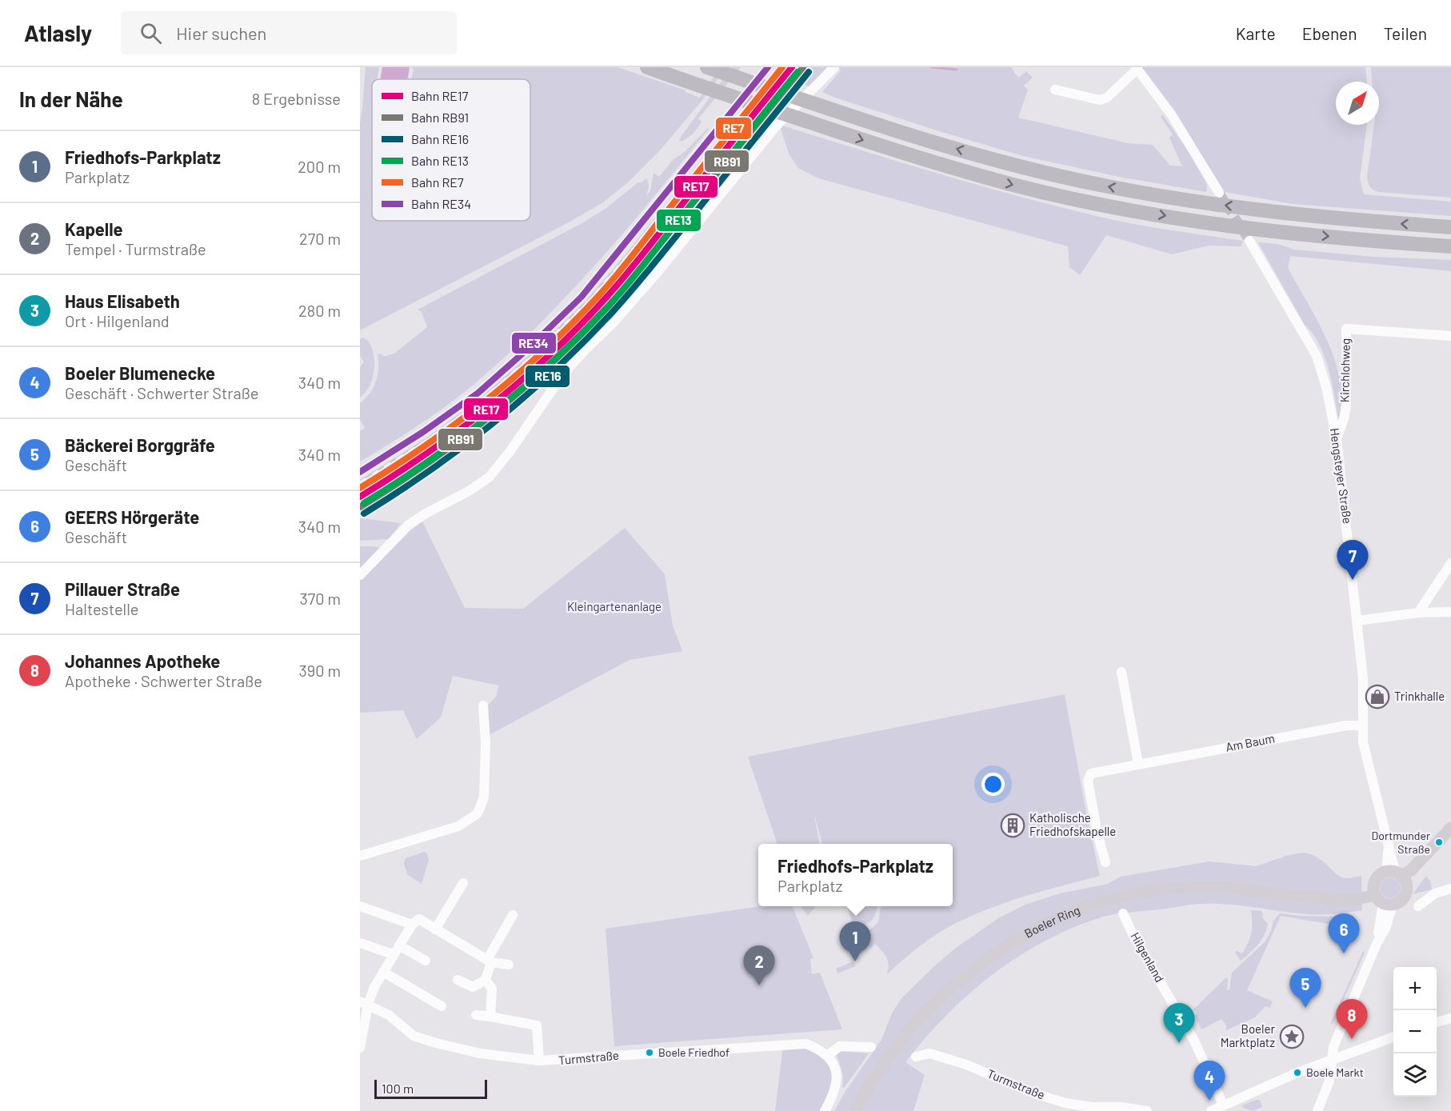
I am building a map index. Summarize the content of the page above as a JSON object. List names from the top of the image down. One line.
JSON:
{"streets":{"main road":["Boeler Ring"],"street":["Kirchlohweg","Hengsteyer Straße","Am Baum","Hilgenland","Turmstraße"]},"crossings":[["Kirchlohweg","Hengsteyer Straße"],["Hengsteyer Straße","Am Baum"]],"parks":["Kleingartenanlage"],"places":{"shop":["Trinkhalle"],"building":["Katholische Friedhofskapelle"],"other":["Dortmunder Straße","Boele Friedhof","Boele Markt"],"place":["Boeler Marktplatz"]},"lines":["rail line RE17","rail line RB91","rail line RE7","rail line RE34","rail line RE16","rail line RE13"],"legend":["Bahn RE17","Bahn RB91","Bahn RE16","Bahn RE13","Bahn RE7","Bahn RE34"],"scale_bar":"100 m","north":"top right","page":{"header":"Atlasly","search":"Hier suchen","nav":["Karte","Ebenen","Teilen"],"heading":["In der Nähe","8 Ergebnisse"],"list":[{"mark":"1","name":"Friedhofs-Parkplatz","note":"Parkplatz","value":"200 m"},{"mark":"2","name":"Kapelle","note":"Tempel · Turmstraße","value":"270 m"},{"mark":"3","name":"Haus Elisabeth","note":"Ort · Hilgenland","value":"280 m"},{"mark":"4","name":"Boeler Blumenecke","note":"Geschäft · Schwerter Straße","value":"340 m"},{"mark":"5","name":"Bäckerei Borggräfe","note":"Geschäft","value":"340 m"},{"mark":"6","name":"GEERS Hörgeräte","note":"Geschäft","value":"340 m"},{"mark":"7","name":"Pillauer Straße","note":"Haltestelle","value":"370 m"},{"mark":"8","name":"Johannes Apotheke","note":"Apotheke · Schwerter Straße","value":"390 m"}],"pins":["7","6","1","2","5","8","3","4"],"popup":["Friedhofs-Parkplatz","Parkplatz"],"map_buttons":["+","−"],"scale":"100 m"}}
